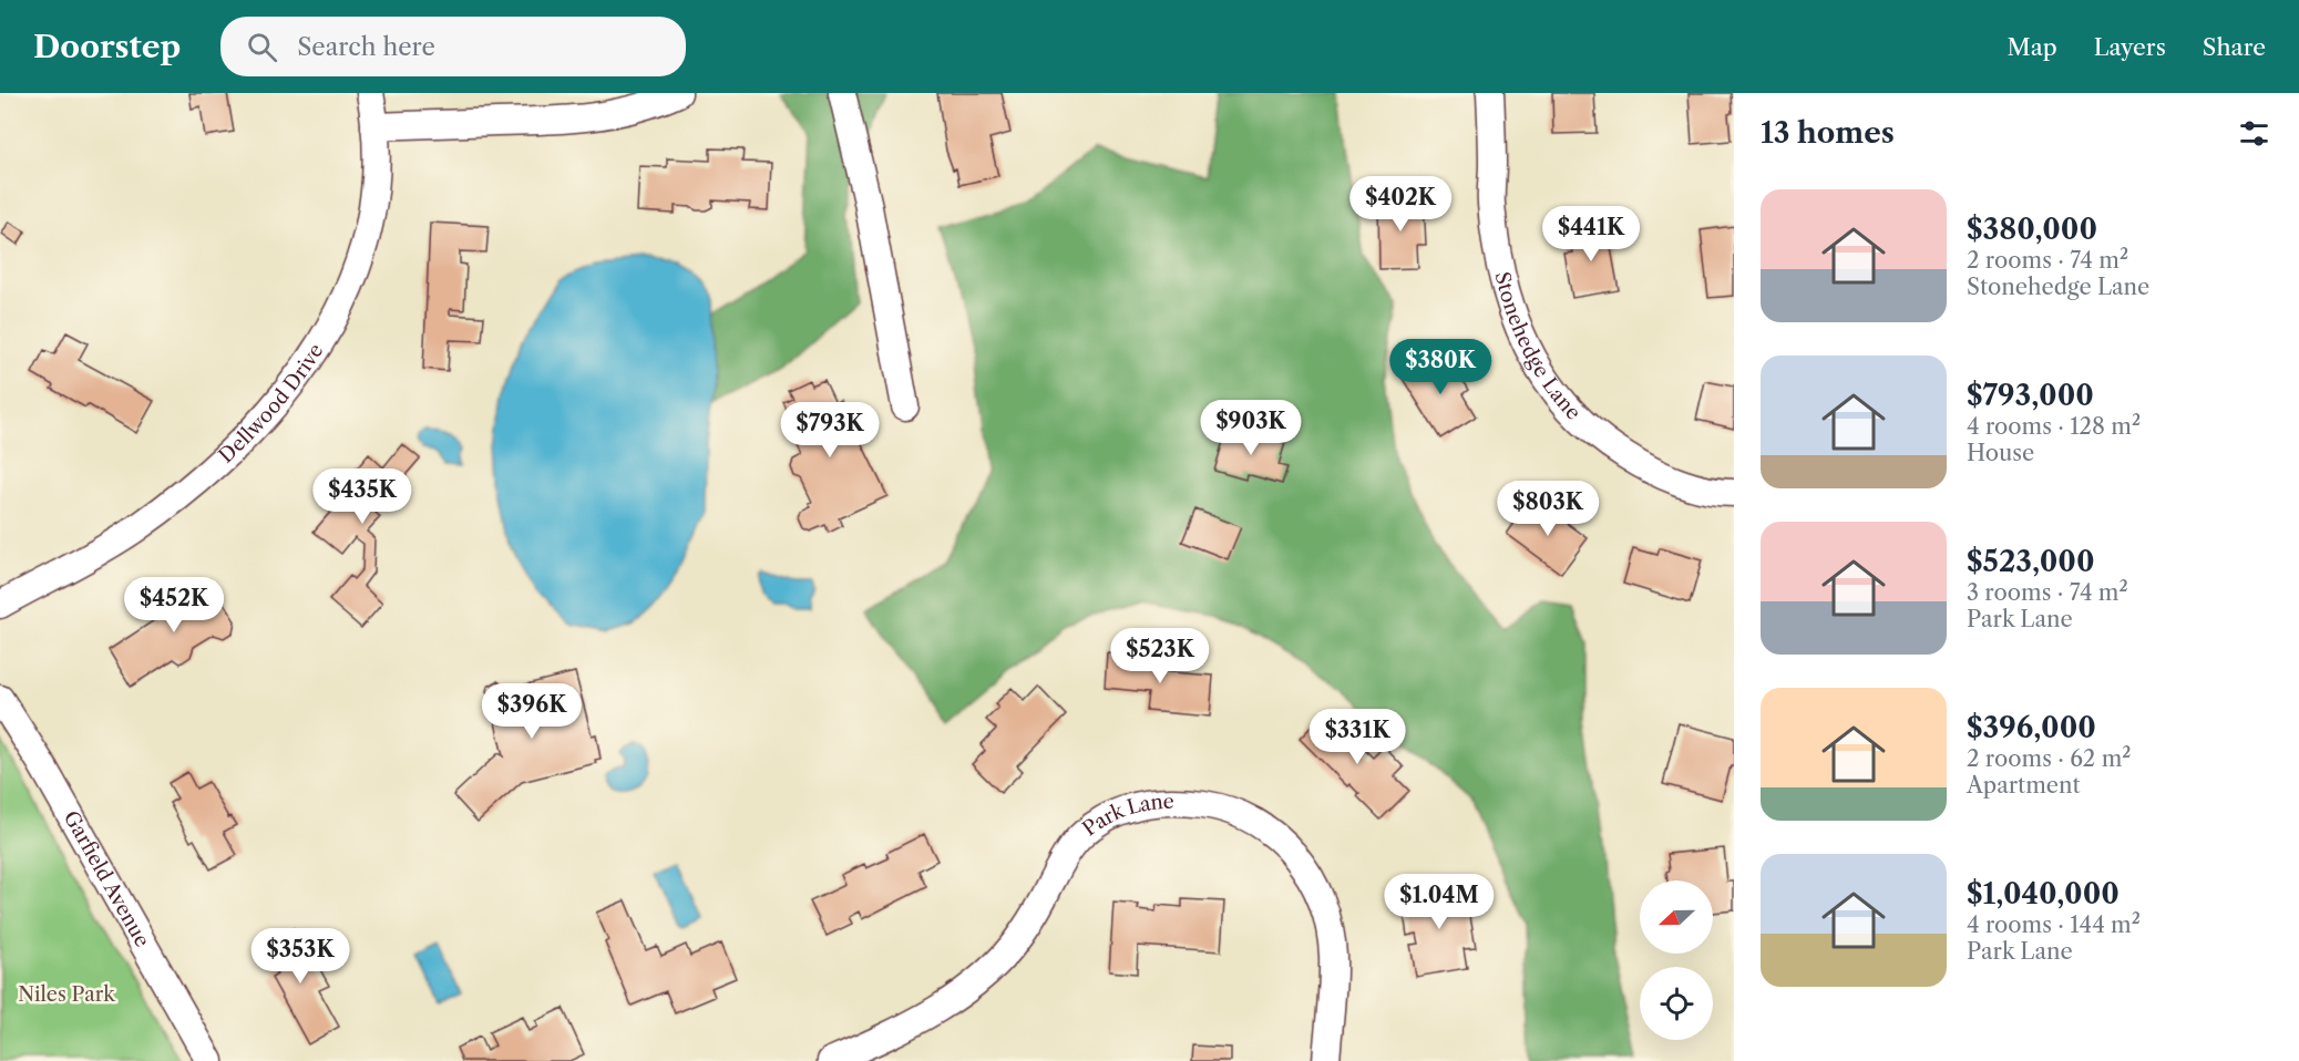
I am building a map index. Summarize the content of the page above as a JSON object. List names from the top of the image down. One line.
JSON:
{"streets":{"street":["Stonehedge Lane","Dellwood Drive","Park Lane","Garfield Avenue"]},"parks":["Niles Park"],"north":"left","page":{"header":"Doorstep","search":"Search here","nav":["Map","Layers","Share"],"heading":"13 homes","list":[{"name":"$380,000","note":"2 rooms · 74 m² · Stonehedge Lane"},{"name":"$793,000","note":"4 rooms · 128 m² · House"},{"name":"$523,000","note":"3 rooms · 74 m² · Park Lane"},{"name":"$396,000","note":"2 rooms · 62 m² · Apartment"},{"name":"$1,040,000","note":"4 rooms · 144 m² · Park Lane"}],"price":["$402K","$441K","$380K","$903K","$793K","$435K","$803K","$452K","$523K","$396K","$331K","$1.04M","$353K"]}}
